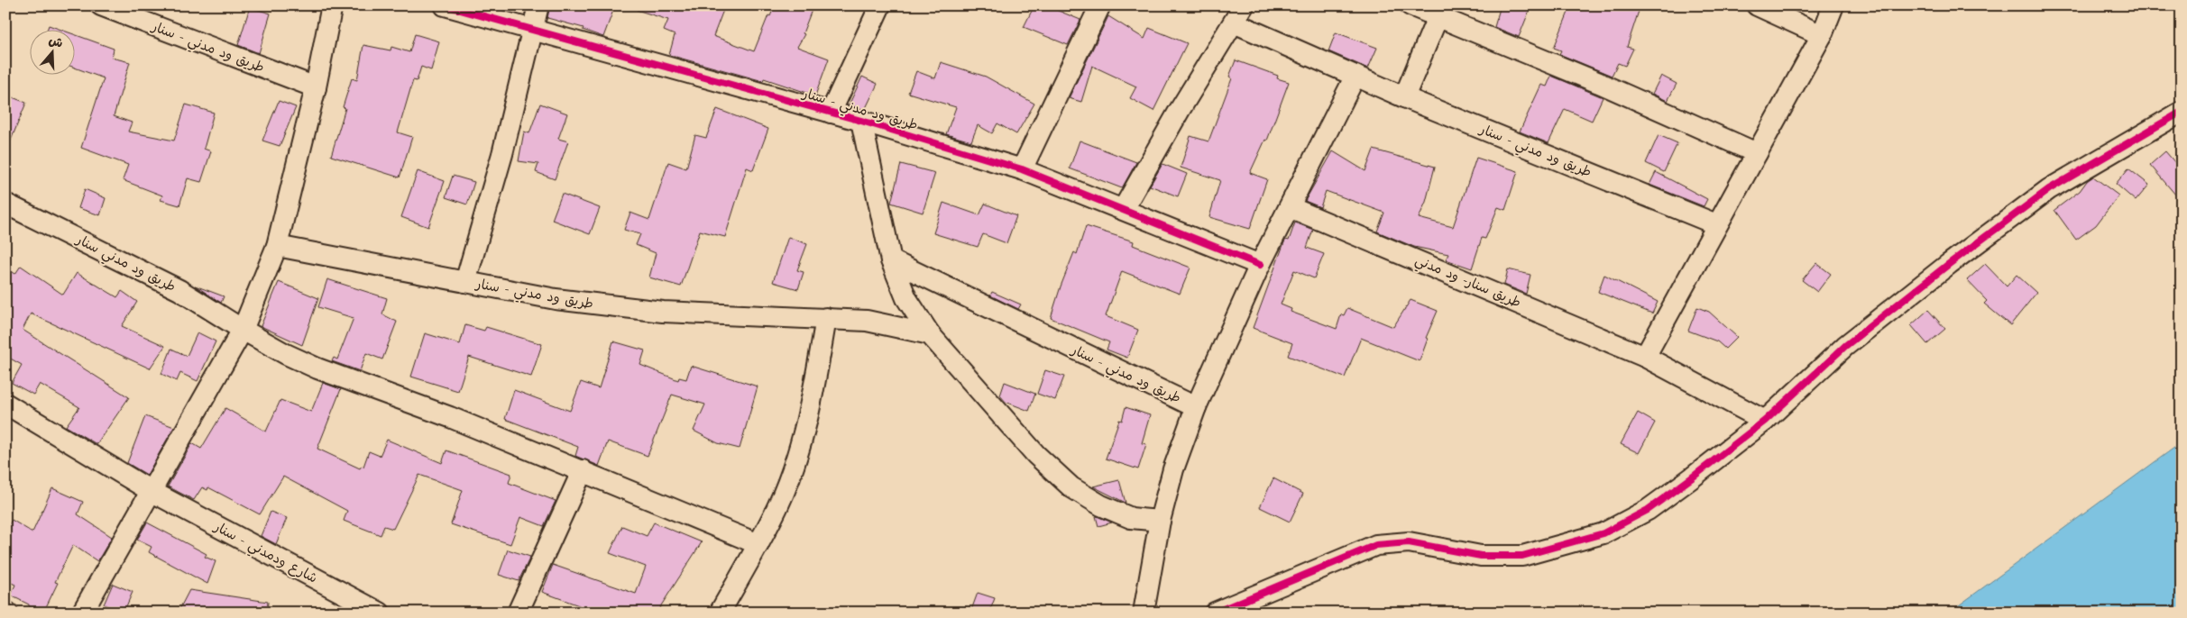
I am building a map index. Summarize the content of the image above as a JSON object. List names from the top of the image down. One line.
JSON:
{"streets":{"street":["طريق ود مدني - سنار","طريق ود مدني سنار","طريق سنار- ود مدني","شارع ودمدني - سنار"]},"crossings":[["طريق ود مدني - سنار","طريق سنار- ود مدني"]],"north":"top"}
